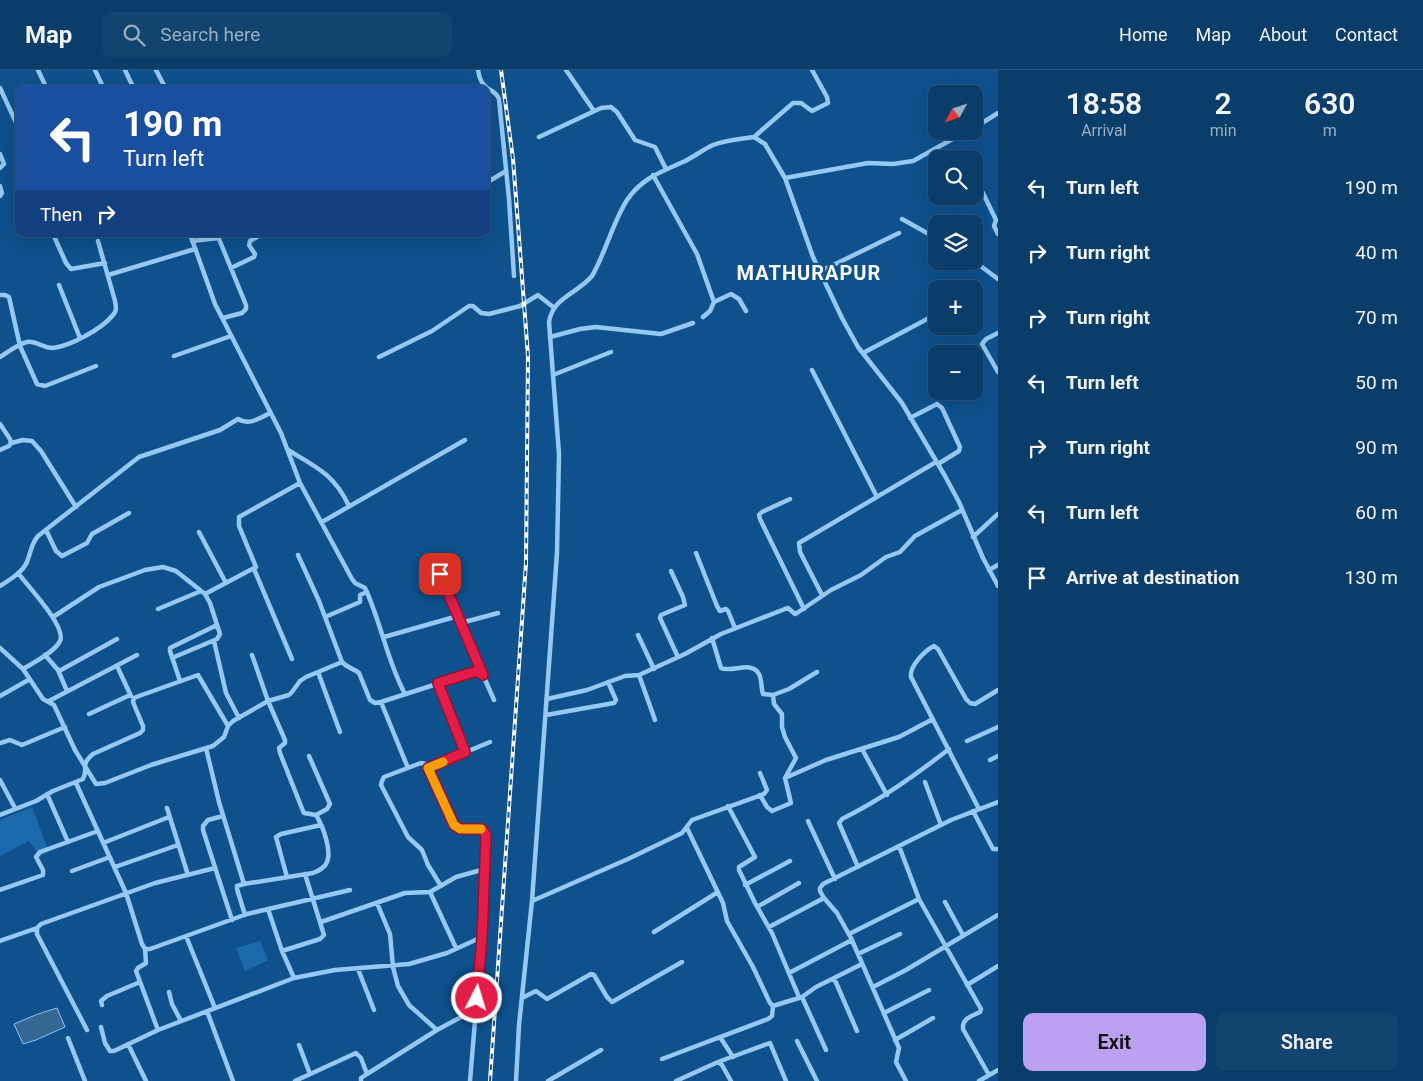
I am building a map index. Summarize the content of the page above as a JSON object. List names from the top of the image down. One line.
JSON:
{"districts":["MATHURAPUR"],"north":"bottom left","page":{"header":"Map","search":"Search here","nav":["Home","Map","About","Contact"],"eta":["18:58","Arrival","2","min","630","m"],"map_buttons":["+","−"],"turn":["190 m","Turn left"],"list":[{"name":"Turn left","value":"190 m"},{"name":"Turn right","value":"40 m"},{"name":"Turn right","value":"70 m"},{"name":"Turn left","value":"50 m"},{"name":"Turn right","value":"90 m"},{"name":"Turn left","value":"60 m"},{"name":"Arrive at destination","value":"130 m"}],"then":"Then","buttons":["Exit","Share"]}}
